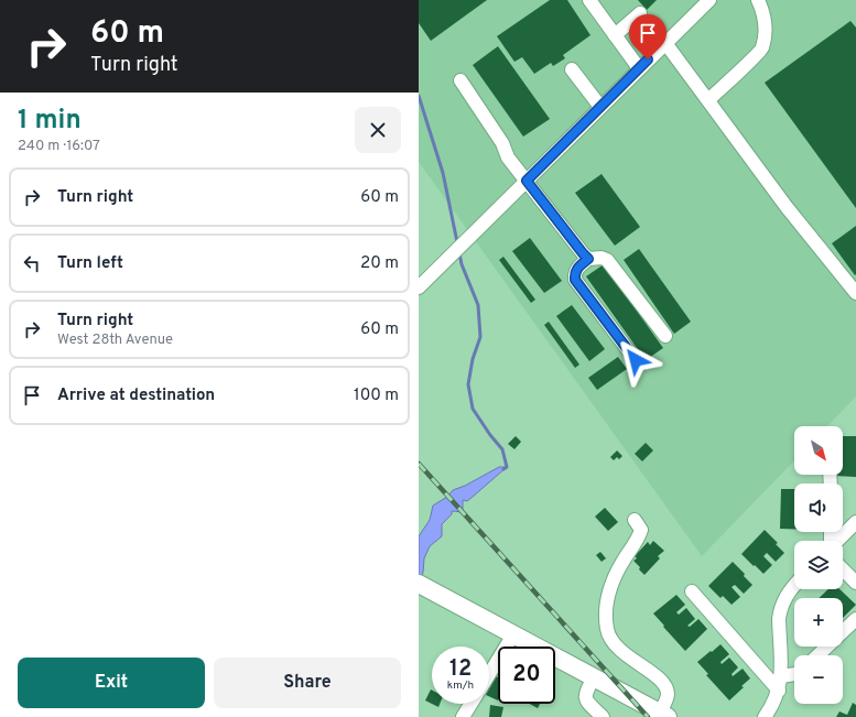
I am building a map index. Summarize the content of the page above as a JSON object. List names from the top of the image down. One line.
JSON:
{"north":"bottom right","page":{"turn":["60 m","Turn right"],"heading":["1 min","240 m · 16:07"],"list":[{"name":"Turn right","value":"60 m"},{"name":"Turn left","value":"20 m"},{"name":"Turn right","note":"West 28th Avenue","value":"60 m"},{"name":"Arrive at destination","value":"100 m"}],"map_buttons":["+","−"],"speed":"12 km/h","limit":"20","buttons":["Exit","Share"]}}
